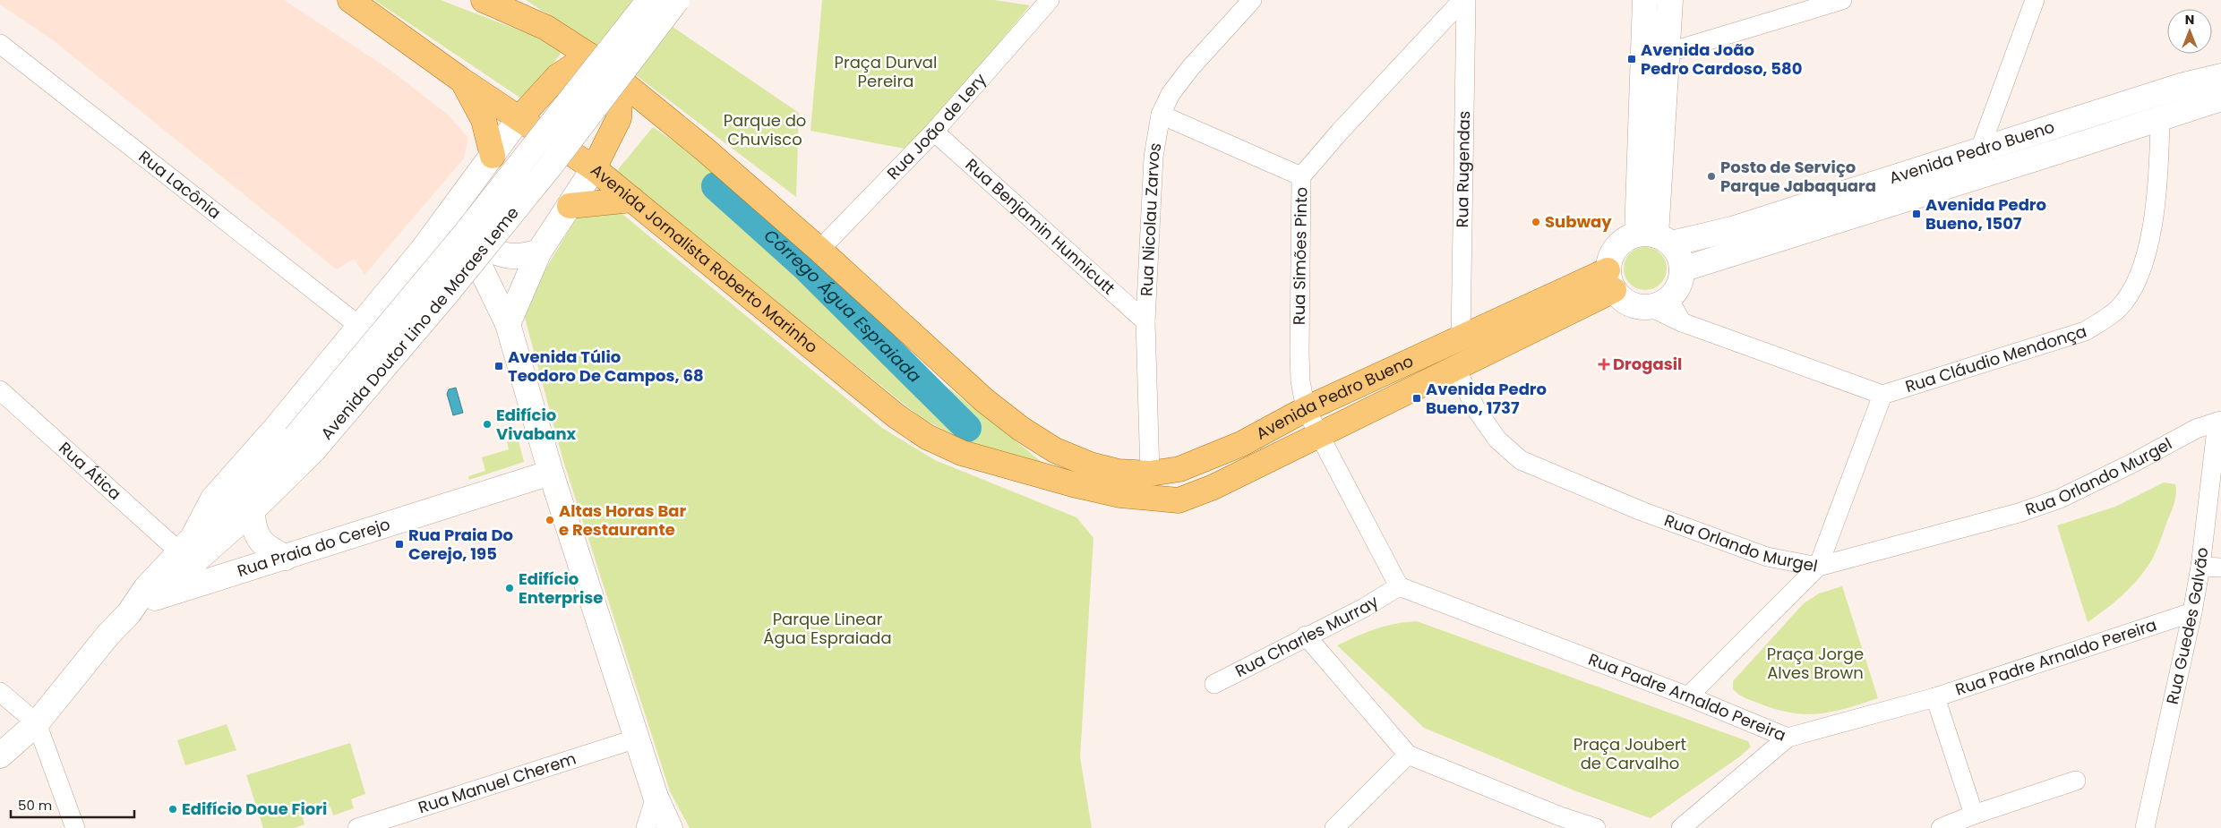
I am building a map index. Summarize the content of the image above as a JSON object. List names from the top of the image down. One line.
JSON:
{"streets":{"main road":["Avenida Pedro Bueno","Avenida Jornalista Roberto Marinho"],"street":["Rua João de Lery","Rua Rugendas","Rua Lacônia","Rua Nicolau Zarvos","Rua Benjamin Hunnicutt","Rua Simões Pinto","Avenida Doutor Lino de Moraes Leme","Rua Cláudio Mendonça","Rua Ática","Rua Orlando Murgel","Rua Praia do Cerejo","Rua Guedes Galvão","Rua Charles Murray","Rua Padre Arnaldo Pereira","Rua Manuel Cherem"]},"crossings":[["Rua João de Lery","Avenida Pedro Bueno"],["Rua João de Lery","Rua Benjamin Hunnicutt"],["Avenida Pedro Bueno","Rua Rugendas"],["Avenida Pedro Bueno","Rua Nicolau Zarvos"],["Avenida Pedro Bueno","Rua Simões Pinto"],["Avenida Pedro Bueno","Avenida Jornalista Roberto Marinho"],["Avenida Pedro Bueno","Rua Cláudio Mendonça"],["Avenida Pedro Bueno","Rua Orlando Murgel"],["Rua Lacônia","Avenida Doutor Lino de Moraes Leme"],["Rua Nicolau Zarvos","Rua Benjamin Hunnicutt"],["Avenida Jornalista Roberto Marinho","Avenida Doutor Lino de Moraes Leme"],["Avenida Doutor Lino de Moraes Leme","Rua Ática"],["Avenida Doutor Lino de Moraes Leme","Rua Praia do Cerejo"],["Rua Orlando Murgel","Rua Guedes Galvão"],["Rua Guedes Galvão","Rua Padre Arnaldo Pereira"],["Rua Charles Murray","Rua Padre Arnaldo Pereira"]],"water":["Córrego Água Espraiada"],"parks":["Praça Durval Pereira","Parque do Chuvisco","Parque Linear Água Espraiada","Praça Jorge Alves Brown","Praça Joubert de Carvalho"],"places":{"transit":["Avenida João Pedro Cardoso, 580","Avenida Pedro Bueno, 1507","Avenida Túlio Teodoro De Campos, 68","Avenida Pedro Bueno, 1737","Rua Praia Do Cerejo, 195"],"other":["Posto de Serviço Parque Jabaquara","Subway","Edifício Vivabanx","Altas Horas Bar e Restaurante","Edifício Enterprise","Edifício Doue Fiori"],"health":["Drogasil"]},"scale_bar":"50 m","north":"top"}
